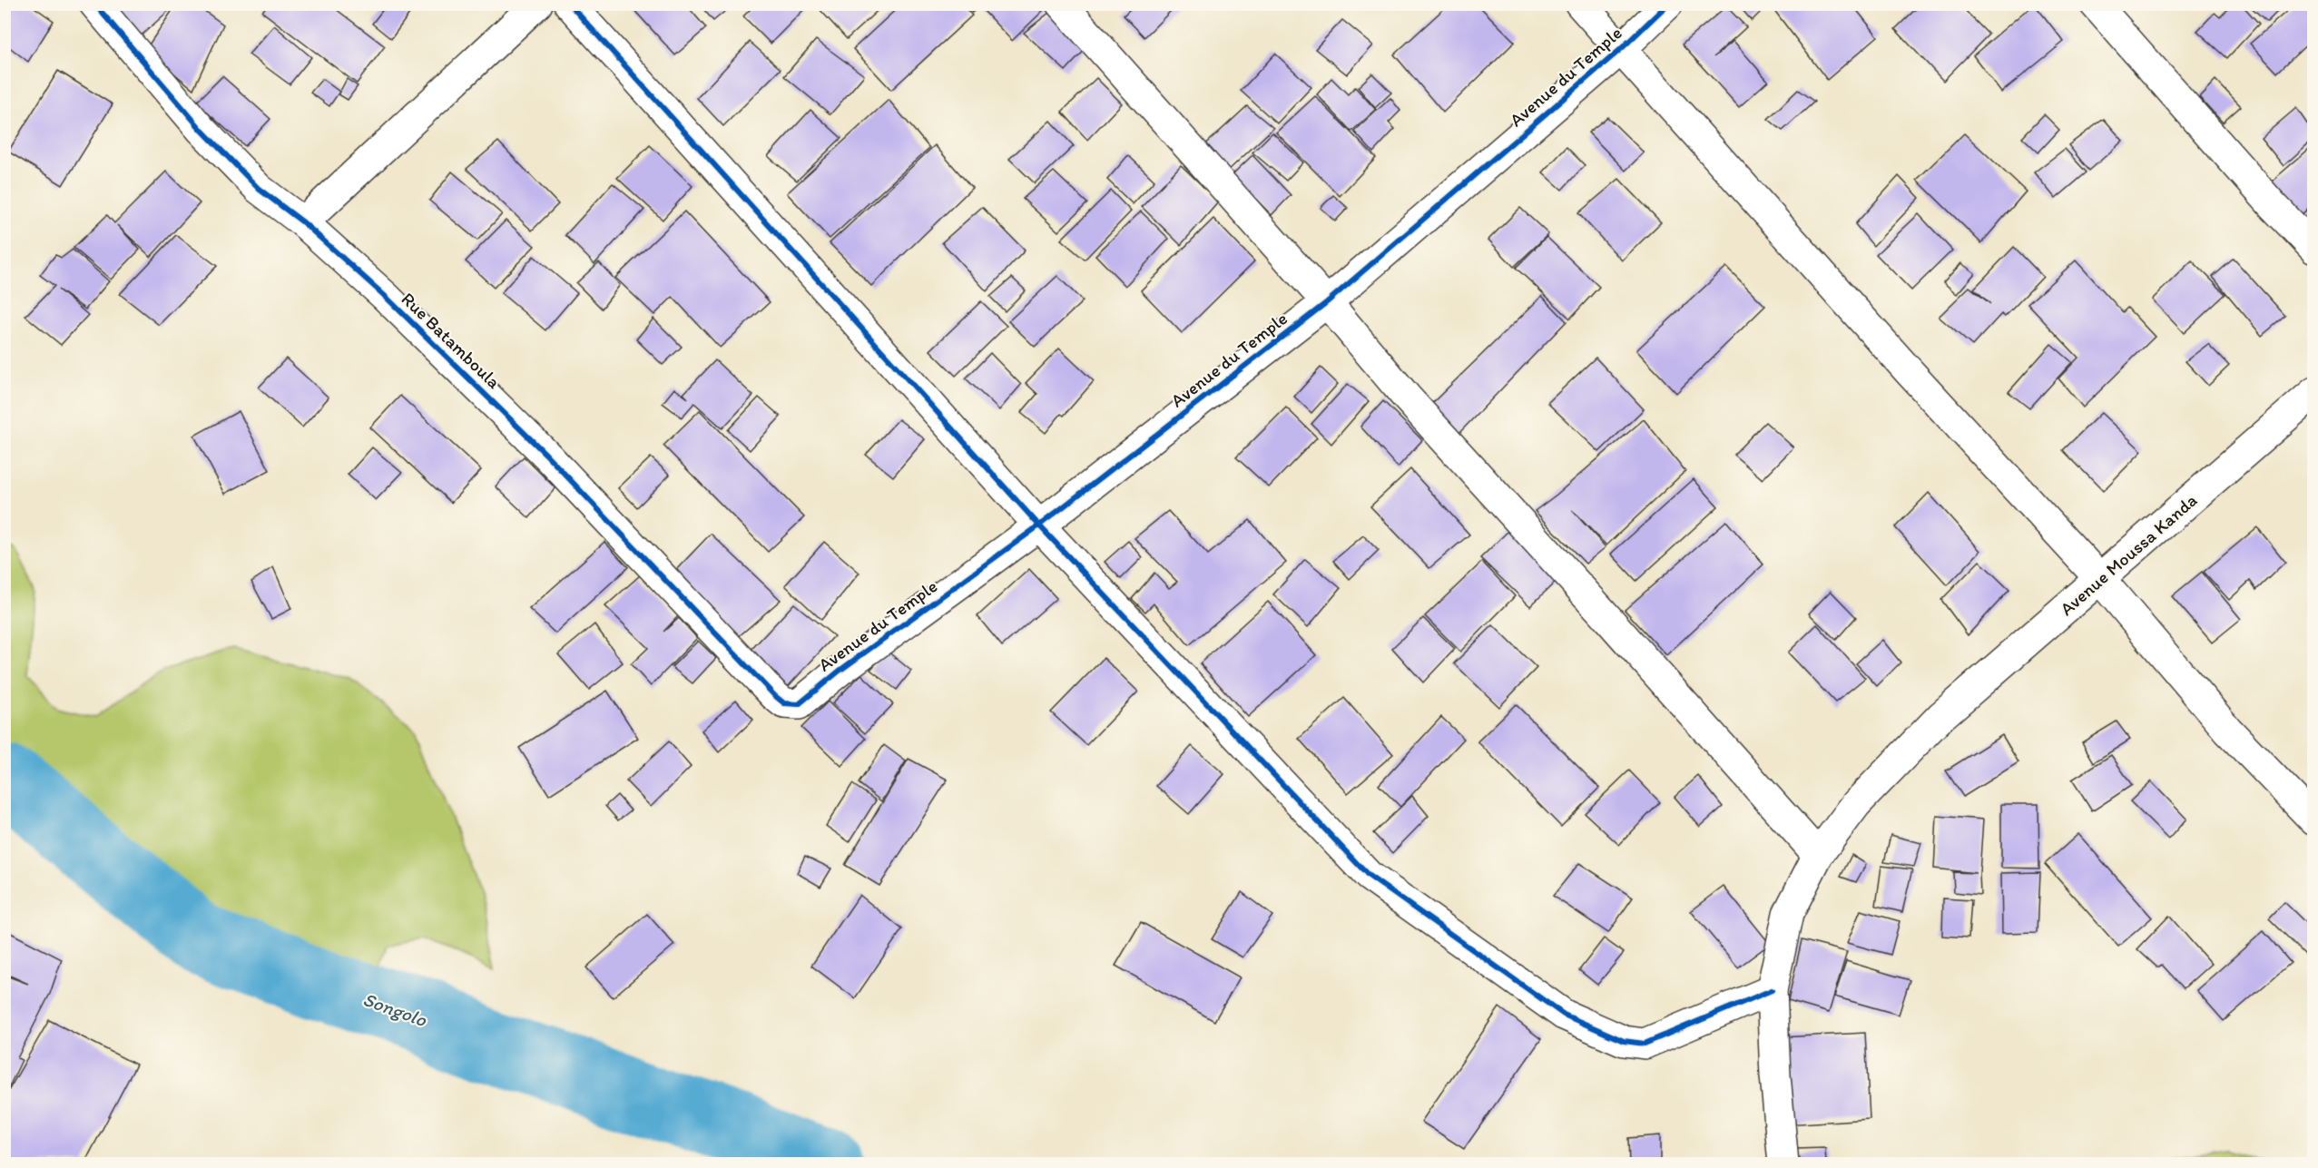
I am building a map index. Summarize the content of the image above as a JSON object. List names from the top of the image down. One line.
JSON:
{"streets":{"street":["Avenue du Temple","Rue Batamboula","Avenue Moussa Kanda"]},"crossings":[["Avenue du Temple","Rue Batamboula"]],"water":["Songolo"]}
